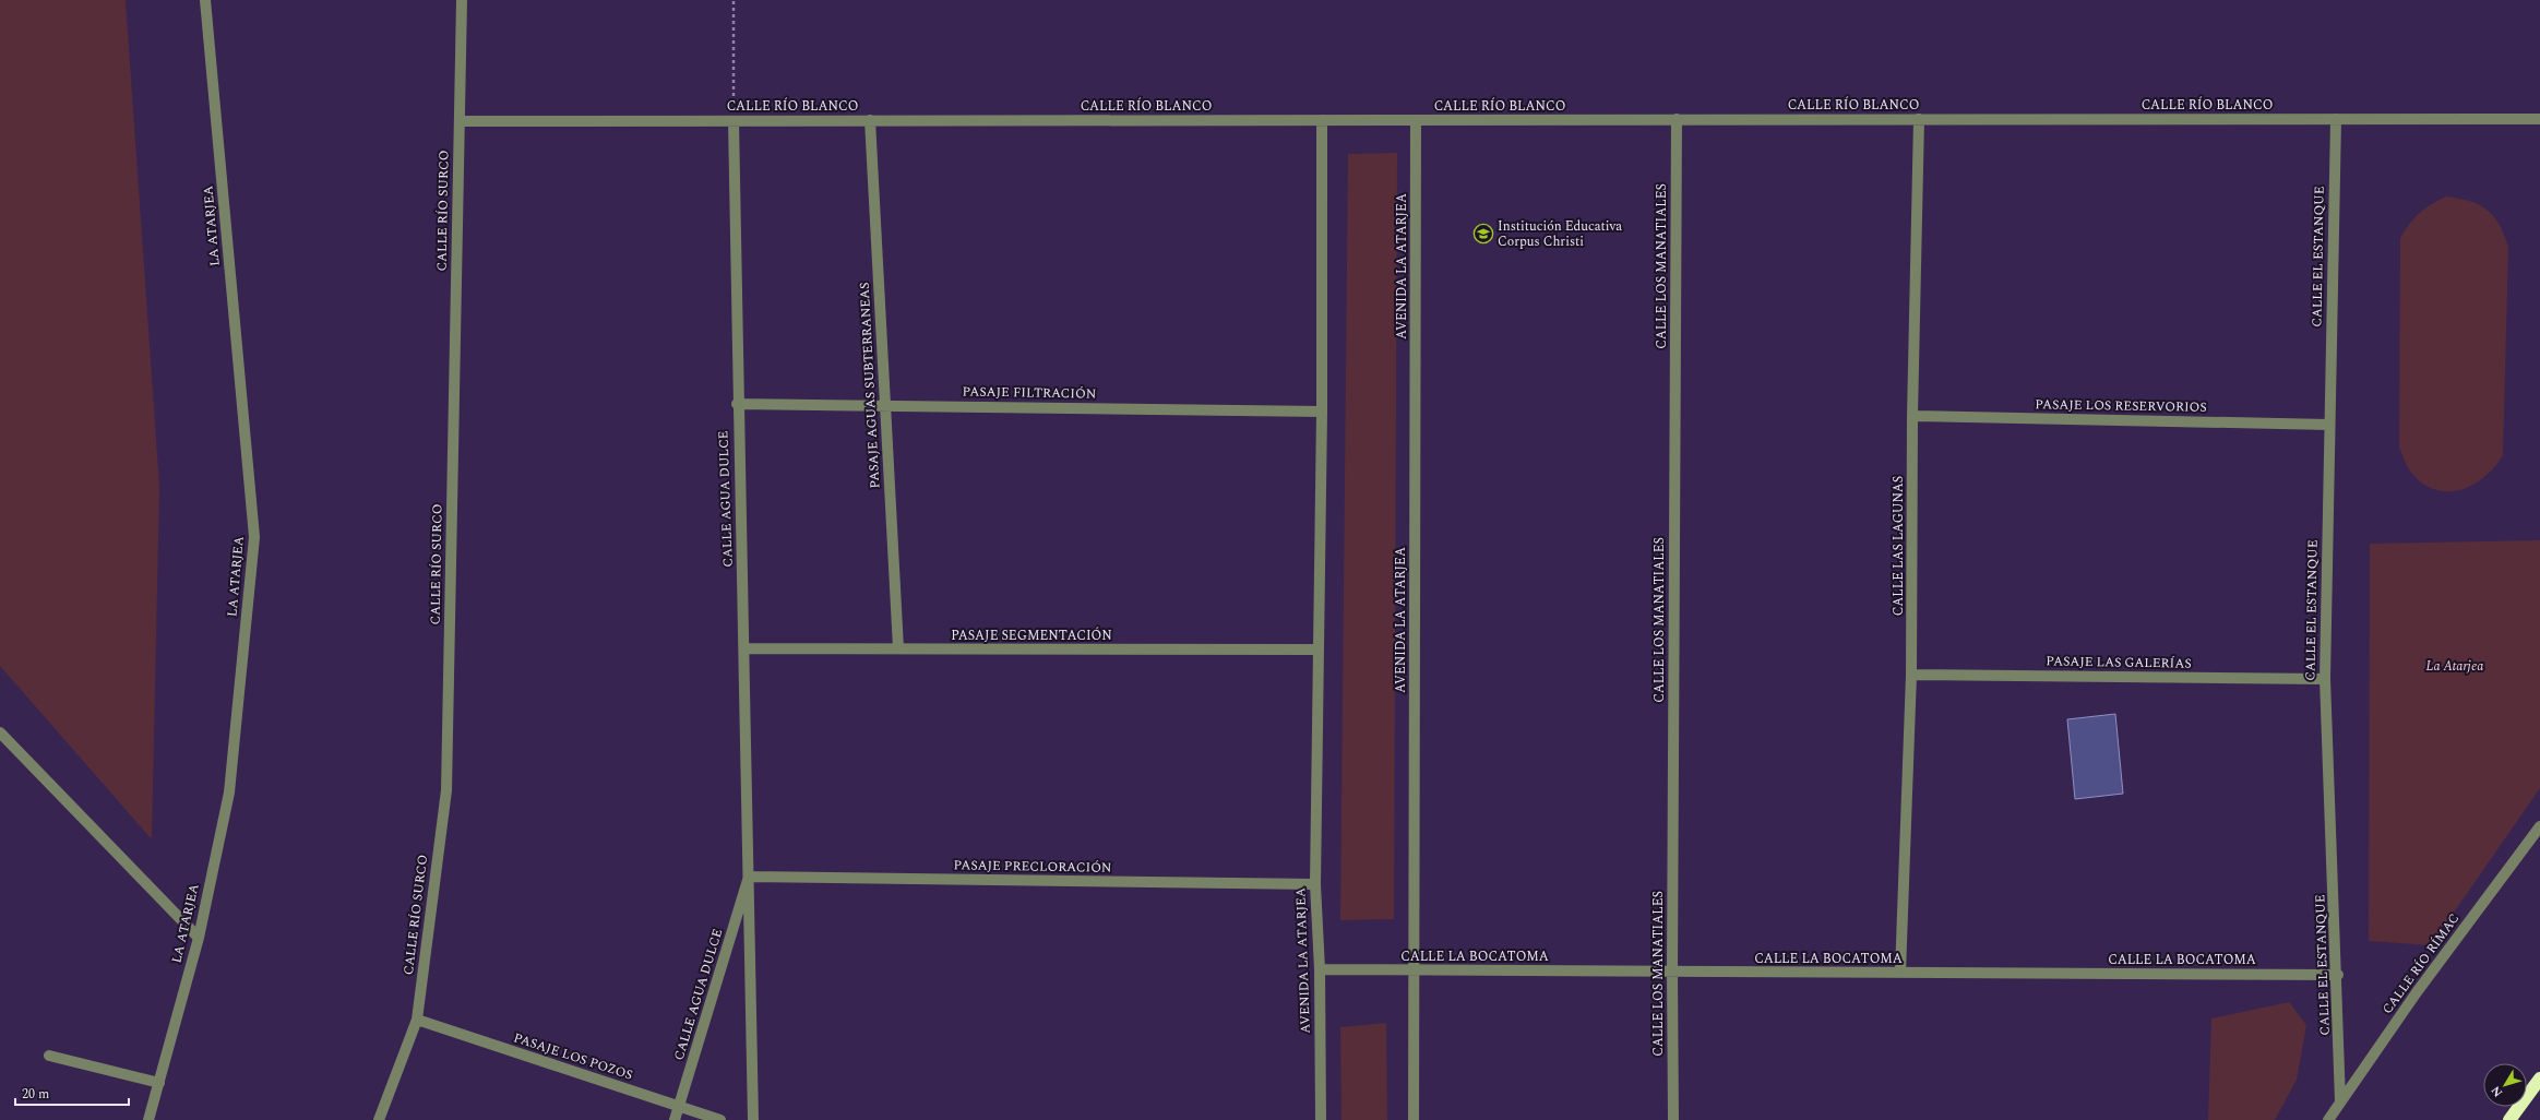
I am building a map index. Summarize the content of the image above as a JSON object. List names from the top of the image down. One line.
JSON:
{"streets":{"street":["CALLE RÍO BLANCO","CALLE RÍO SURCO","LA ATARJEA","CALLE EL ESTANQUE","AVENIDA LA ATARJEA","CALLE LOS MANATIALES","PASAJE AGUAS SUBTERRANEAS","PASAJE FILTRACIÓN","PASAJE LOS RESERVORIOS","CALLE AGUA DULCE","CALLE LAS LAGUNAS","PASAJE SEGMENTACIÓN","PASAJE LAS GALERÍAS","PASAJE PRECLORACIÓN","CALLE LA BOCATOMA","CALLE RÍO RÍMAC","PASAJE LOS POZOS"]},"crossings":[["CALLE RÍO BLANCO","CALLE RÍO SURCO"],["CALLE RÍO BLANCO","CALLE EL ESTANQUE"],["CALLE RÍO BLANCO","AVENIDA LA ATARJEA"],["CALLE RÍO BLANCO","CALLE LOS MANATIALES"],["CALLE RÍO BLANCO","PASAJE AGUAS SUBTERRANEAS"],["CALLE RÍO BLANCO","CALLE AGUA DULCE"],["CALLE RÍO BLANCO","CALLE LAS LAGUNAS"],["CALLE RÍO SURCO","PASAJE LOS POZOS"],["CALLE EL ESTANQUE","PASAJE LOS RESERVORIOS"],["CALLE EL ESTANQUE","PASAJE LAS GALERÍAS"],["CALLE EL ESTANQUE","CALLE LA BOCATOMA"],["CALLE EL ESTANQUE","CALLE RÍO RÍMAC"],["AVENIDA LA ATARJEA","PASAJE FILTRACIÓN"],["AVENIDA LA ATARJEA","PASAJE SEGMENTACIÓN"],["AVENIDA LA ATARJEA","PASAJE PRECLORACIÓN"],["AVENIDA LA ATARJEA","CALLE LA BOCATOMA"],["CALLE LOS MANATIALES","CALLE LA BOCATOMA"],["PASAJE AGUAS SUBTERRANEAS","PASAJE FILTRACIÓN"],["PASAJE AGUAS SUBTERRANEAS","PASAJE SEGMENTACIÓN"],["PASAJE FILTRACIÓN","CALLE AGUA DULCE"],["PASAJE LOS RESERVORIOS","CALLE LAS LAGUNAS"],["CALLE AGUA DULCE","PASAJE SEGMENTACIÓN"],["CALLE AGUA DULCE","PASAJE PRECLORACIÓN"],["CALLE AGUA DULCE","PASAJE LOS POZOS"],["CALLE LAS LAGUNAS","PASAJE LAS GALERÍAS"],["CALLE LAS LAGUNAS","CALLE LA BOCATOMA"]],"parks":["La Atarjea"],"places":{"school or university":["Institución Educativa Corpus Christi"]},"scale_bar":"20 m","north":"bottom left"}
